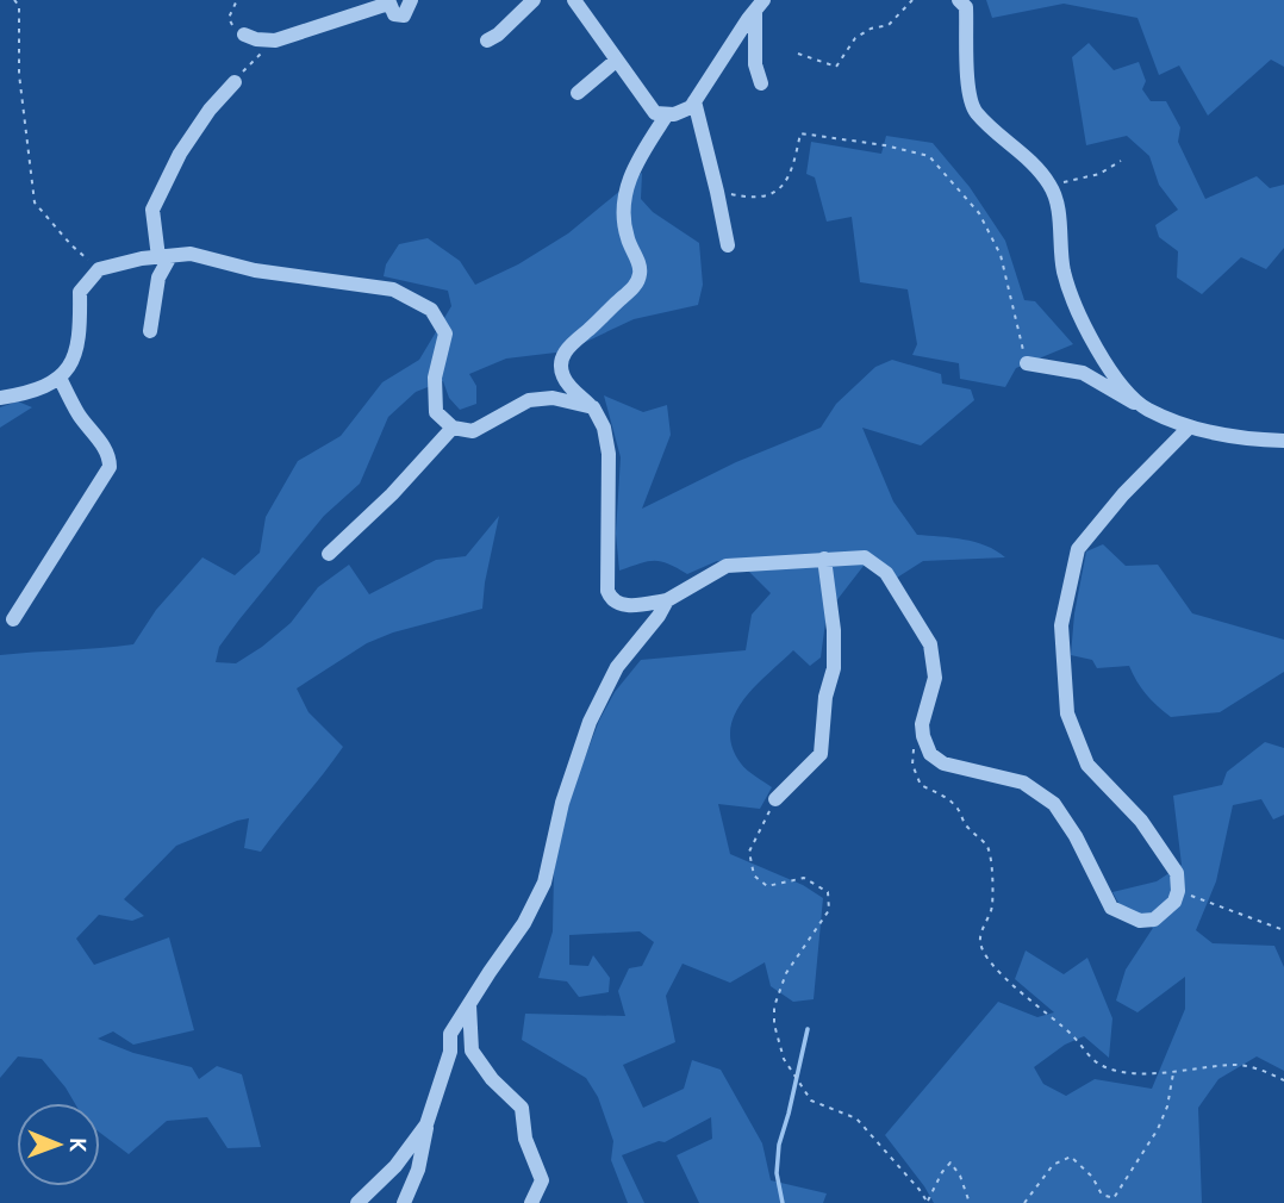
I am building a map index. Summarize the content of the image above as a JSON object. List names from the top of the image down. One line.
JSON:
{"north":"right"}
